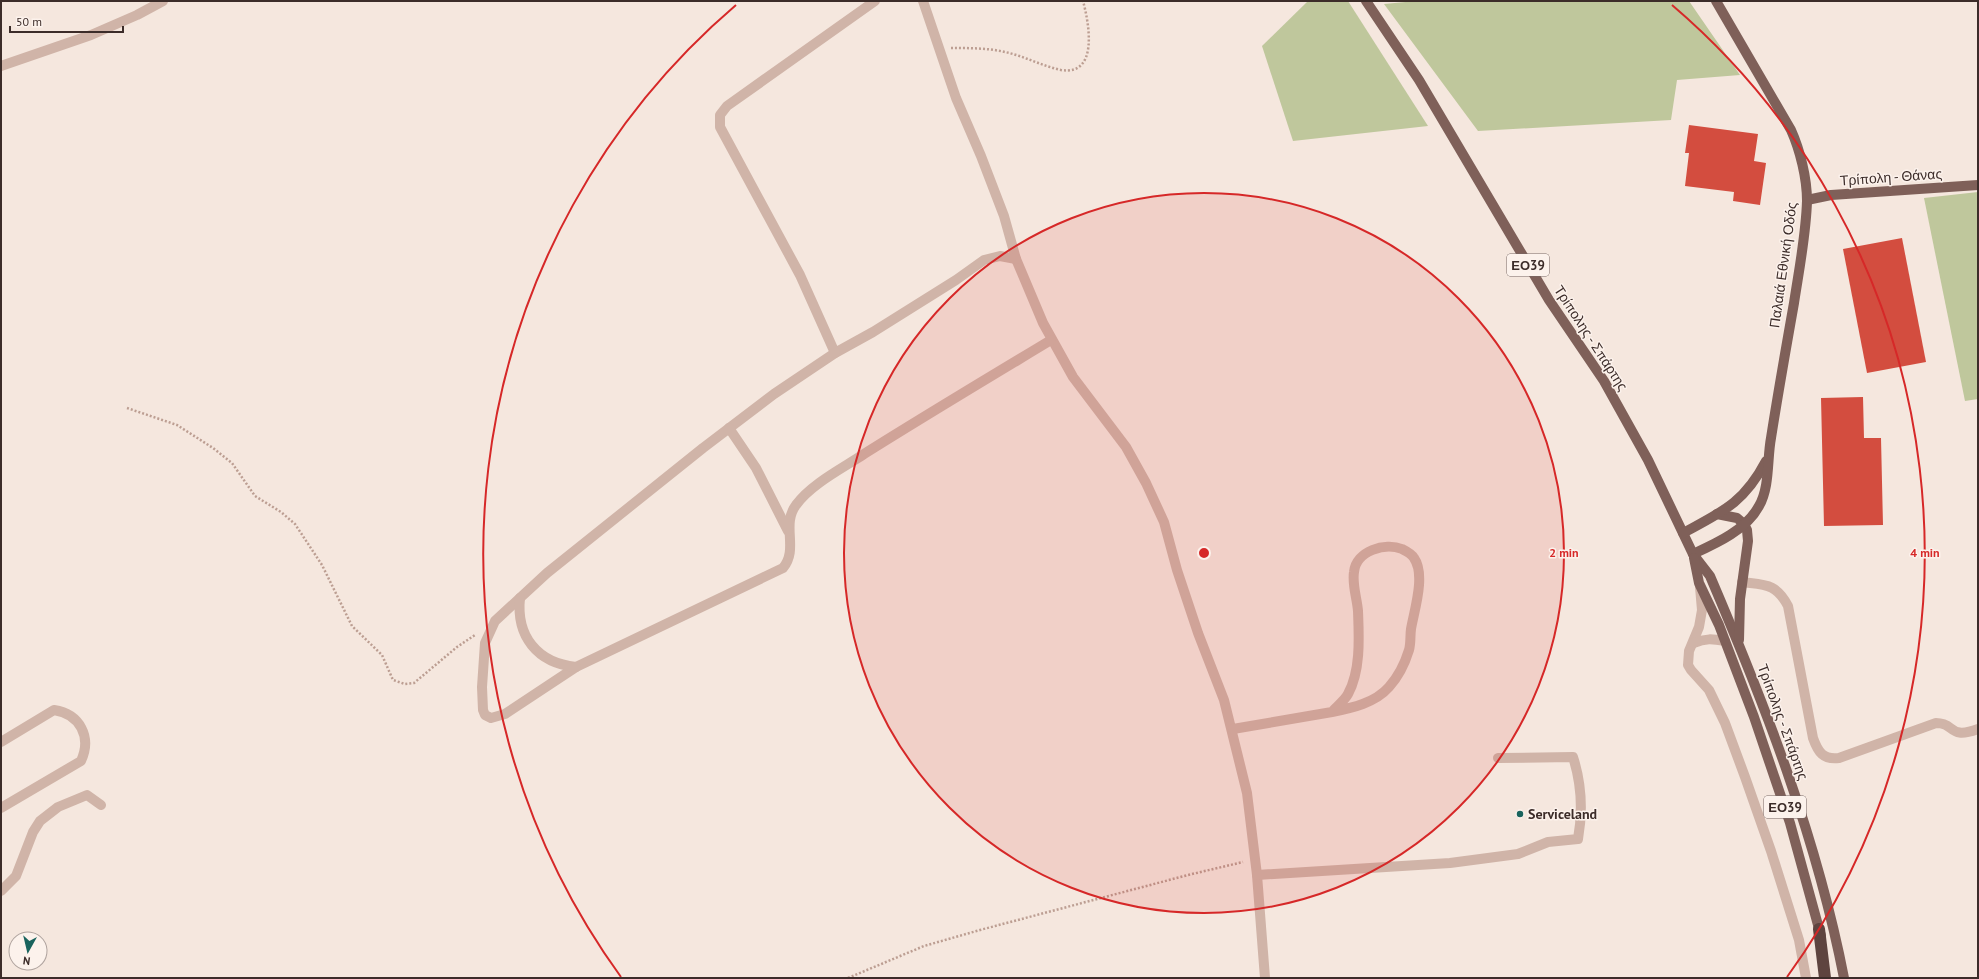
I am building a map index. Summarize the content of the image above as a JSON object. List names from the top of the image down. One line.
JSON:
{"streets":{"main road":["Τρίπολη - Θάνας","ΕΟ39","Παλαιά Εθνική Οδός","Τρίπολης - Σπάρτης"]},"crossings":[["Τρίπολη - Θάνας","Παλαιά Εθνική Οδός"],["Παλαιά Εθνική Οδός","Τρίπολης - Σπάρτης"]],"places":["Serviceland"],"scale_bar":"50 m","north":"bottom","rings":["2 min","4 min"]}
